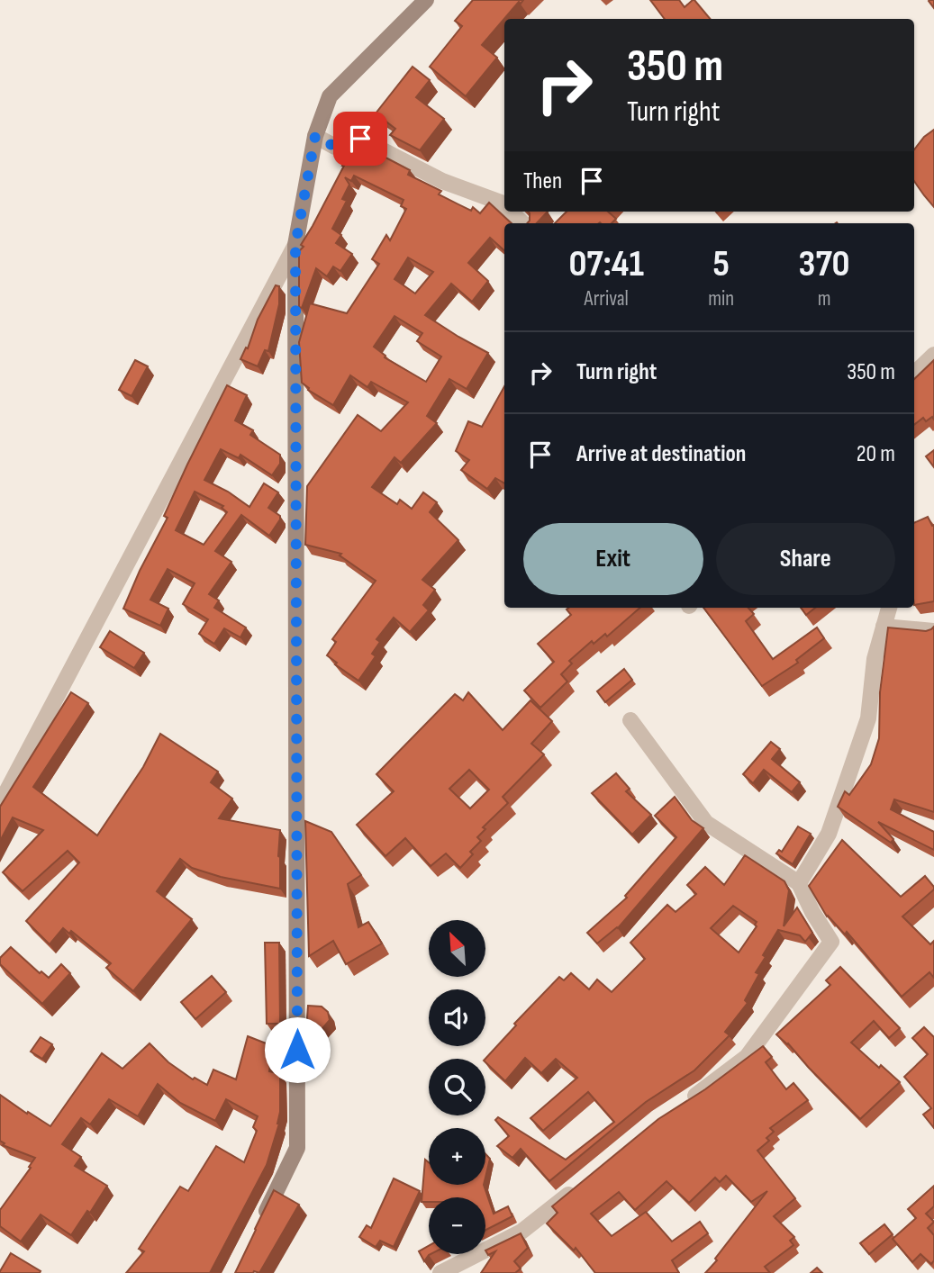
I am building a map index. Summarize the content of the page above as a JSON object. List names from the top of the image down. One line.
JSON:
{"north":"top left","page":{"turn":["350 m","Turn right"],"then":"Then","eta":["07:41","Arrival","5","min","370","m"],"list":[{"name":"Turn right","value":"350 m"},{"name":"Arrive at destination","value":"20 m"}],"buttons":["Exit","Share"],"map_buttons":["+","−"]}}
